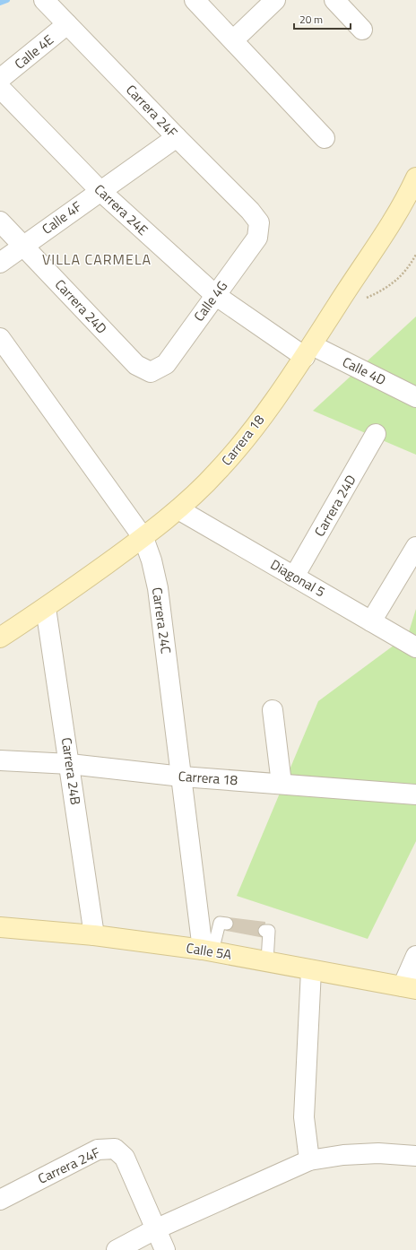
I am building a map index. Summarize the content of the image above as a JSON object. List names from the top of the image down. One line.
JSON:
{"streets":{"street":["Calle 4E","Carrera 24F","Carrera 24E","Calle 4F","Calle 4G","Carrera 24D","Calle 4D","Carrera 18","Diagonal 5","Carrera 24C","Carrera 24B","Calle 5A"]},"crossings":[["Calle 4E","Carrera 24F"],["Carrera 24F","Calle 4F"],["Carrera 24F","Calle 4G"],["Carrera 24E","Calle 4F"],["Carrera 24E","Calle 4G"],["Carrera 24E","Calle 4D"],["Carrera 24E","Carrera 18"],["Calle 4F","Carrera 24D"],["Calle 4G","Carrera 24D"],["Carrera 24D","Diagonal 5"],["Calle 4D","Carrera 18"],["Carrera 18","Diagonal 5"],["Carrera 18","Carrera 24C"],["Carrera 18","Carrera 24B"],["Carrera 24C","Calle 5A"],["Carrera 24B","Calle 5A"]],"districts":["VILLA CARMELA"],"scale_bar":"20 m"}
